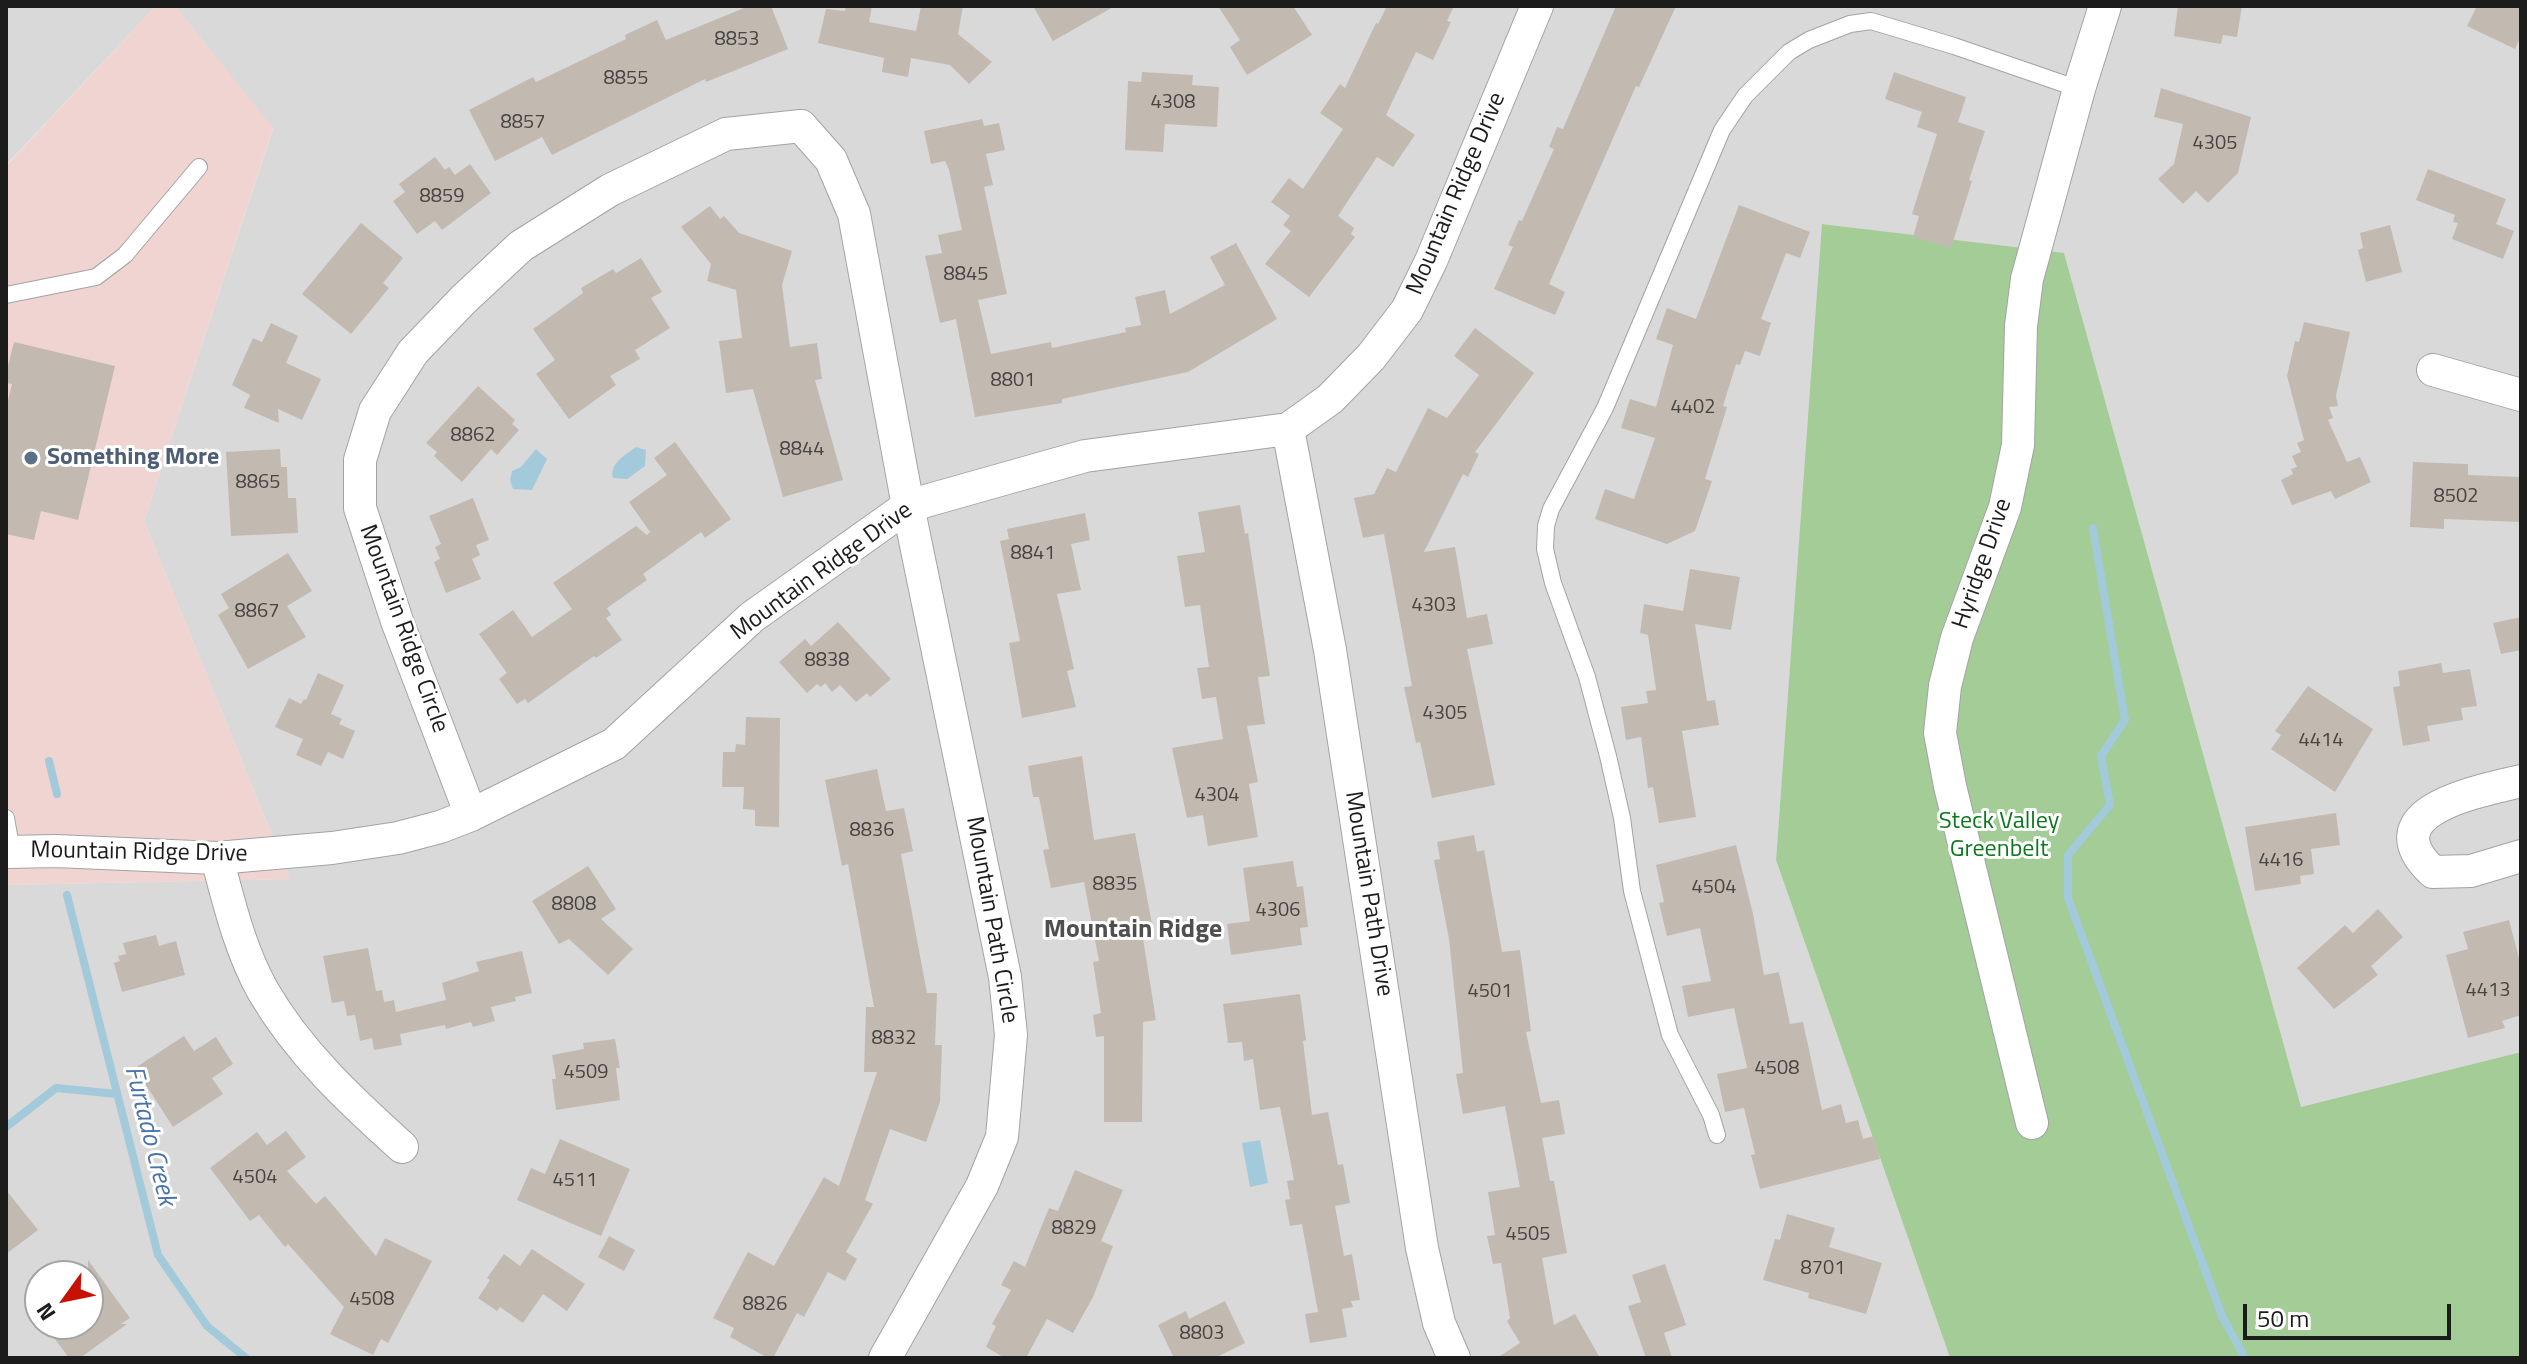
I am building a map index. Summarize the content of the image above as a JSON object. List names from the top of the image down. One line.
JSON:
{"streets":{"street":["Mountain Ridge Drive","Hyridge Drive","Mountain Ridge Circle","Mountain Path Drive","Mountain Path Circle"]},"crossings":[["Mountain Ridge Drive","Mountain Ridge Circle"],["Mountain Ridge Drive","Mountain Path Drive"],["Mountain Ridge Drive","Mountain Path Circle"],["Mountain Ridge Circle","Mountain Path Circle"]],"districts":["Mountain Ridge"],"water":["Furtado Creek"],"parks":["Steck Valley Greenbelt"],"places":["Something More"],"house_numbers":["8853","8855","4308","8857","4305","8859","8845","8801","4402","8862","8844","8865","8502","8841","4303","8867","8838","4305","4414","4304","8836","4416","8835","4504","8808","4306","4413","4501","8832","4508","4509","4504","4511","8829","4505","8701","4508","8826","8803"],"scale_bar":"50 m","north":"bottom left"}
